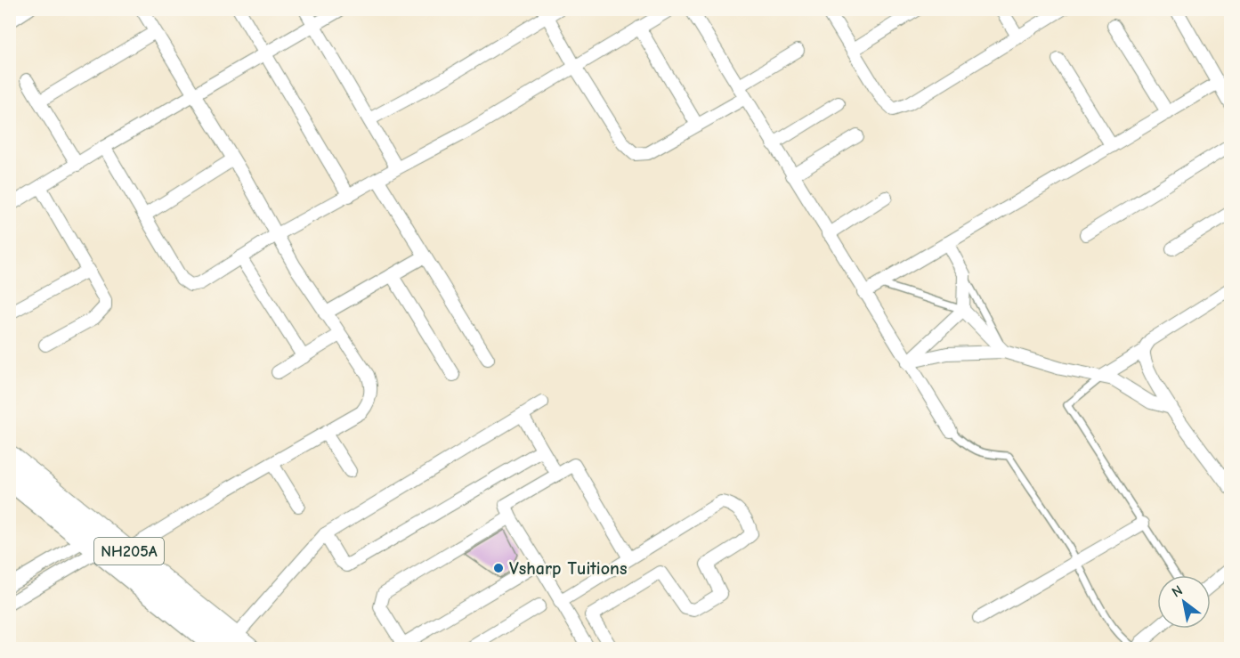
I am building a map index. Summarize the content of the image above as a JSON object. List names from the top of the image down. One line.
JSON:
{"streets":{"highway":["NH205A"]},"places":["Vsharp Tuitions"],"north":"top left"}
